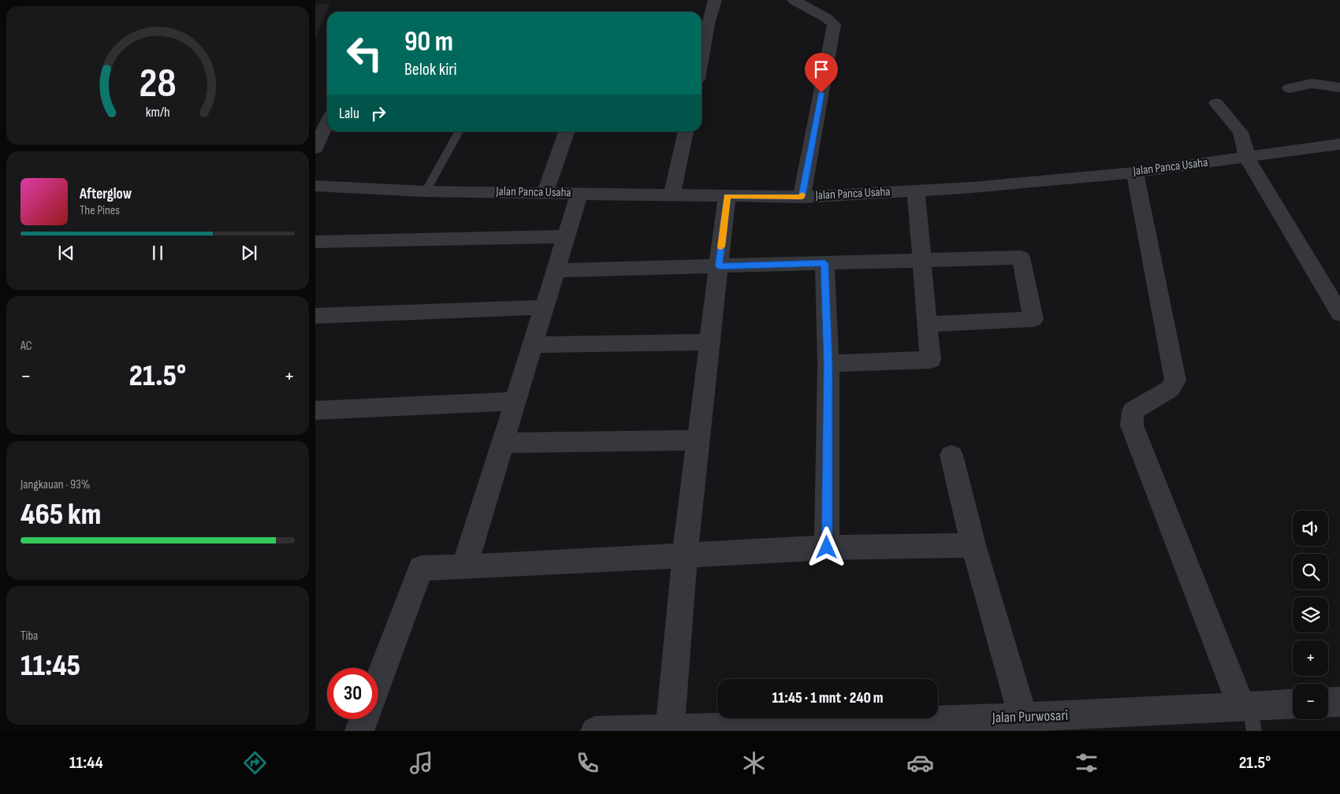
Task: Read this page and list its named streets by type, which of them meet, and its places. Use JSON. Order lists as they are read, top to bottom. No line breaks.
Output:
{"streets":{"street":["Jalan Panca Usaha","Jalan Purwosari"]},"page":{"turn":["90 m","Belok kiri"],"then":"Lalu","song":["Afterglow","The Pines"],"tile":["AC",["Jangkauan · 93%","465 km"],["Tiba","11:45"]],"heat":["−","21.5°","+"],"map_buttons":["+","−"],"limit":"30","trip":"11:45 · 1 mnt · 240 m","tabs":["11:44","21.5°"],"gauge":["28","km/h"]}}
